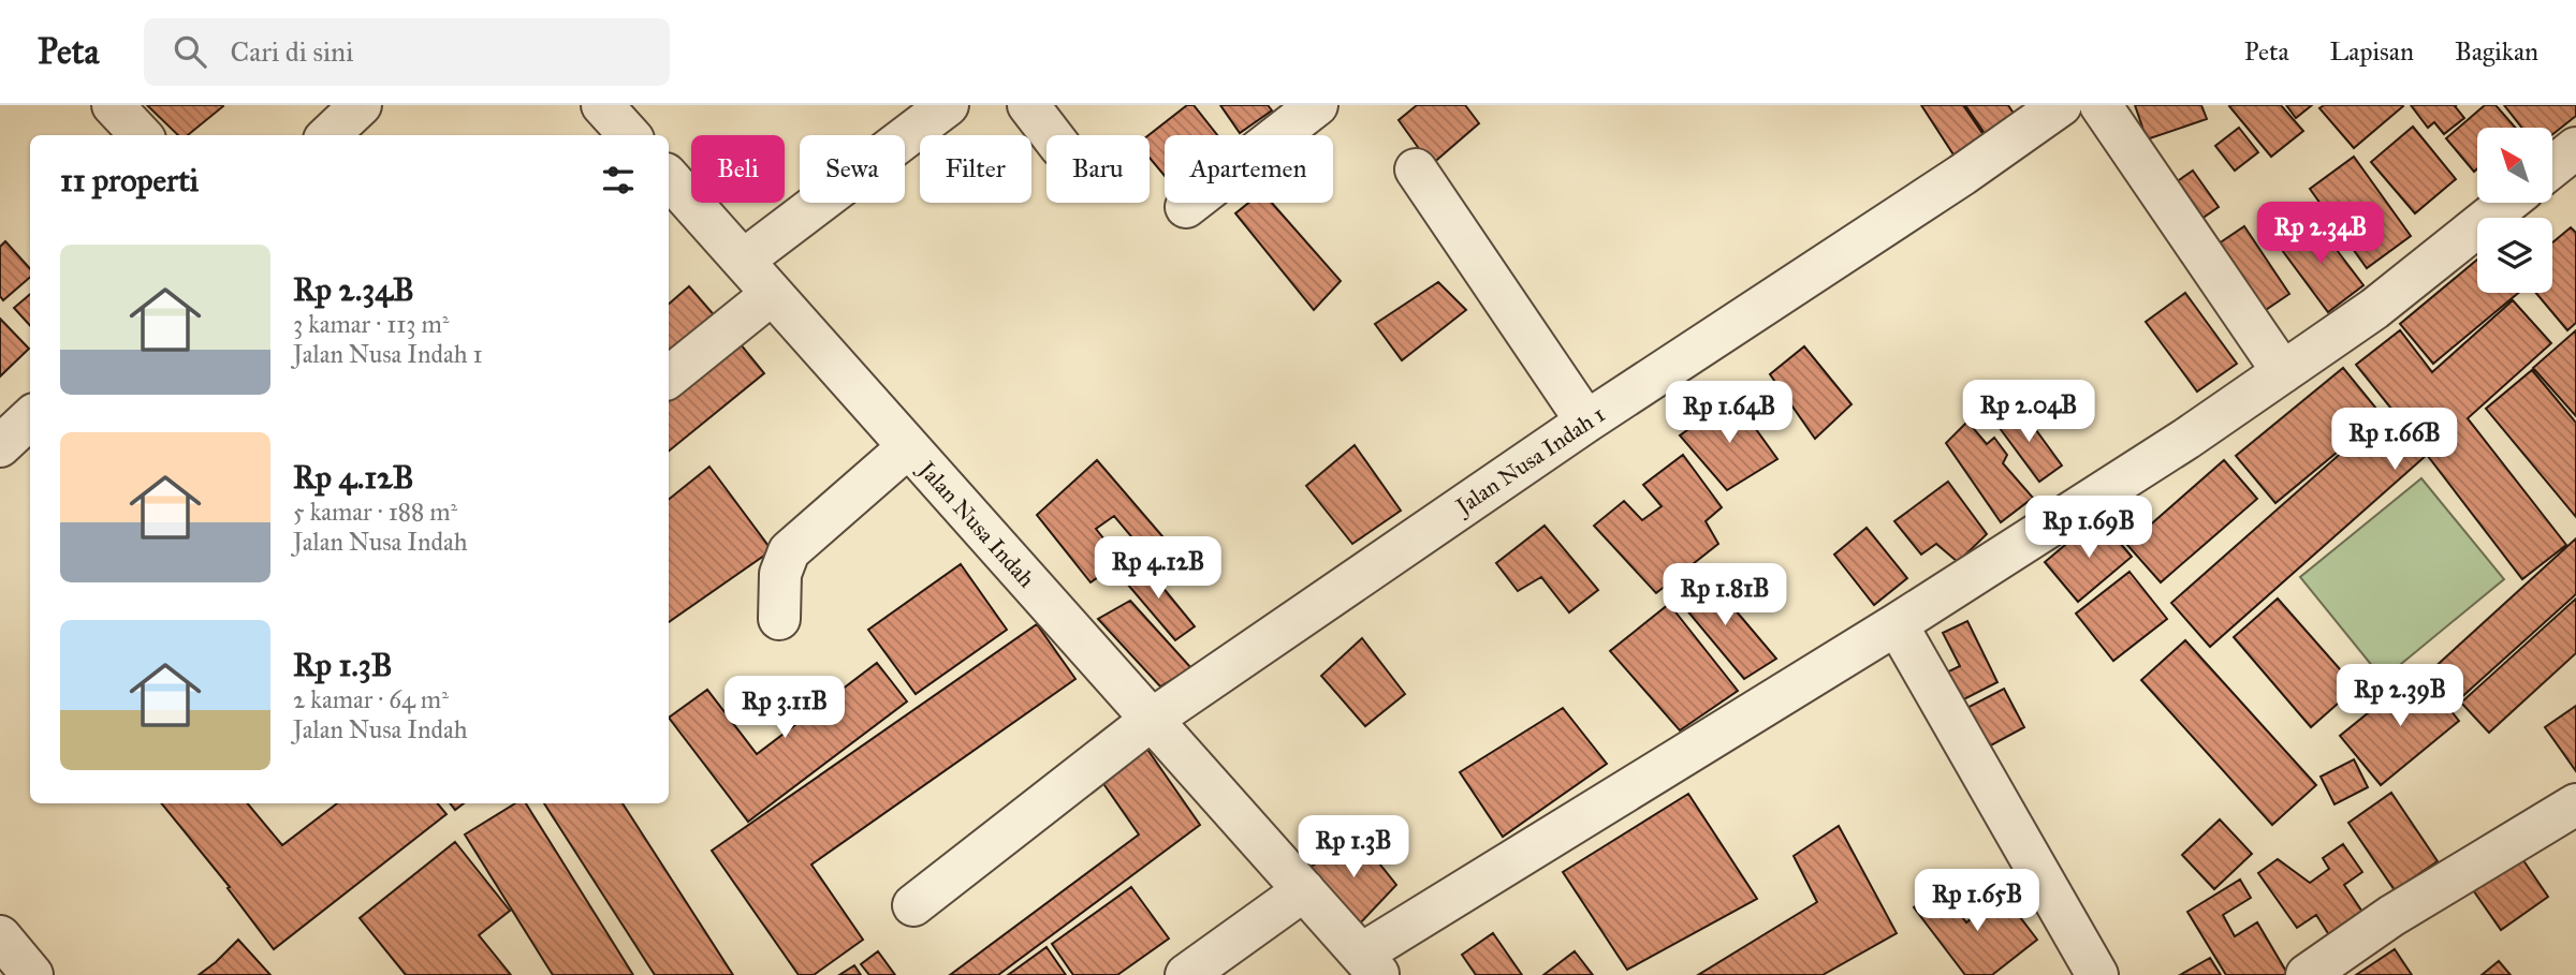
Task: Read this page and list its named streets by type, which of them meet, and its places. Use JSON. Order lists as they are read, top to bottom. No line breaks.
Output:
{"streets":{"street":["Jalan Nusa Indah 1","Jalan Nusa Indah"]},"crossings":[["Jalan Nusa Indah 1","Jalan Nusa Indah"]],"north":"top left","page":{"header":"Peta","search":"Cari di sini","nav":["Peta","Lapisan","Bagikan"],"chip":["Beli","Sewa","Filter","Baru","Apartemen"],"heading":"11 properti","price":["Rp 2.34B","Rp 2.04B","Rp 1.64B","Rp 1.66B","Rp 1.69B","Rp 4.12B","Rp 1.81B","Rp 2.39B","Rp 3.11B","Rp 1.3B","Rp 1.65B"],"list":[{"name":"Rp 2.34B","note":"3 kamar · 113 m² · Jalan Nusa Indah 1"},{"name":"Rp 4.12B","note":"5 kamar · 188 m² · Jalan Nusa Indah"},{"name":"Rp 1.3B","note":"2 kamar · 64 m² · Jalan Nusa Indah"}]}}
